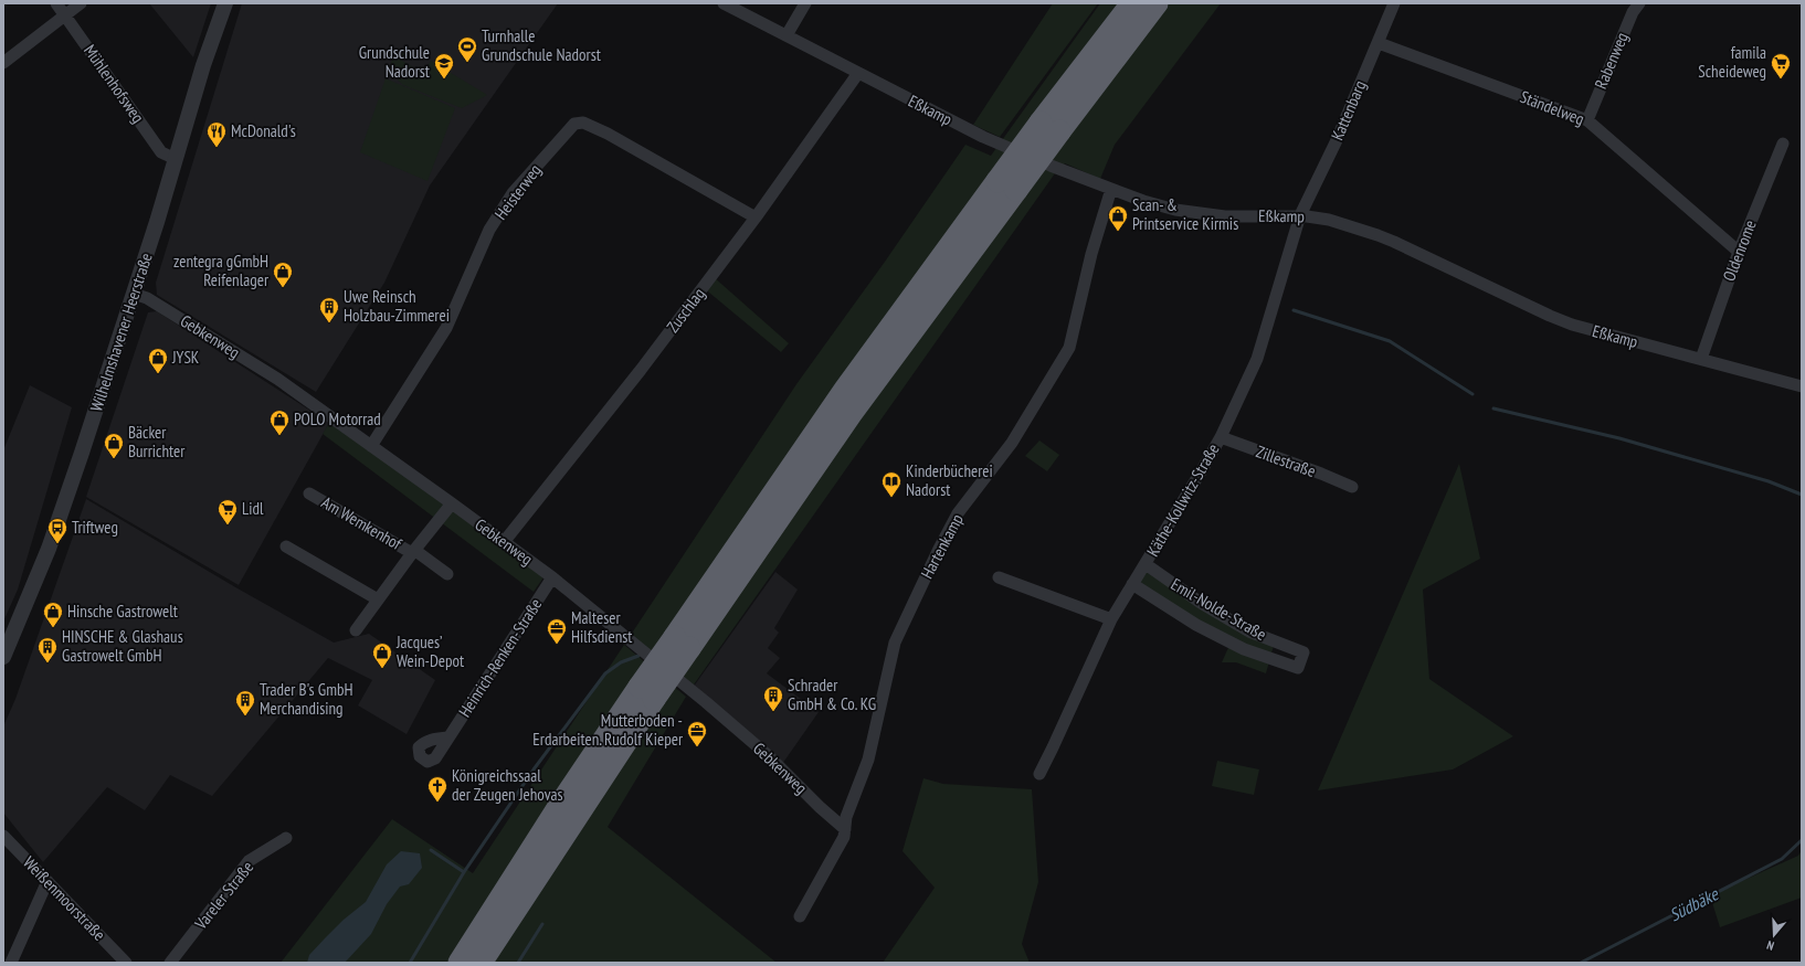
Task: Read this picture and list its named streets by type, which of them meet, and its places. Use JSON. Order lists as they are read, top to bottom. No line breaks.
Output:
{"streets":{"street":["Rabenweg","Mühlenhofsweg","Ständelweg","Eßkamp","Kattenbarg","Heisterweg","Oldenrome","Zuschlag","Wilhelmshavener Heerstraße","Gebkenweg","Zillestraße","Käthe-Kollwitz-Straße","Am Wemkenhof","Hartenkamp","Emil-Nolde-Straße","Heinrich-Renken-Straße","Vareler Straße","Weißenmoorstraße"]},"crossings":[["Rabenweg","Ständelweg"],["Mühlenhofsweg","Wilhelmshavener Heerstraße"],["Ständelweg","Kattenbarg"],["Ständelweg","Oldenrome"],["Eßkamp","Kattenbarg"],["Eßkamp","Oldenrome"],["Eßkamp","Zuschlag"],["Eßkamp","Käthe-Kollwitz-Straße"],["Eßkamp","Hartenkamp"],["Kattenbarg","Käthe-Kollwitz-Straße"],["Heisterweg","Zuschlag"],["Heisterweg","Gebkenweg"],["Zuschlag","Gebkenweg"],["Wilhelmshavener Heerstraße","Gebkenweg"],["Gebkenweg","Am Wemkenhof"],["Gebkenweg","Hartenkamp"],["Gebkenweg","Heinrich-Renken-Straße"],["Zillestraße","Käthe-Kollwitz-Straße"],["Käthe-Kollwitz-Straße","Emil-Nolde-Straße"]],"water":["Südbäke"],"places":{"sports":["Turnhalle Grundschule Nadorst"],"school or university":["Grundschule Nadorst"],"supermarket":["famila Scheideweg","Lidl"],"restaurant":["McDonald's"],"shop":["Scan- & Printservice Kirmis","zentegra gGmbH Reifenlager","JYSK","POLO Motorrad","Bäcker Burrichter","Hinsche Gastrowelt","Jacques’ Wein-Depot"],"building":["Uwe Reinsch Holzbau-Zimmerei","HINSCHE & Glashaus Gastrowelt GmbH","Schrader GmbH & Co. KG","Trader B's GmbH Merchandising"],"library":["Kinderbücherei Nadorst"],"bus stop":["Triftweg"],"office":["Malteser Hilfsdienst","Mutterboden - Erdarbeiten. Rudolf Kieper"],"church":["Königreichssaal der Zeugen Jehovas"]},"north":"bottom"}
